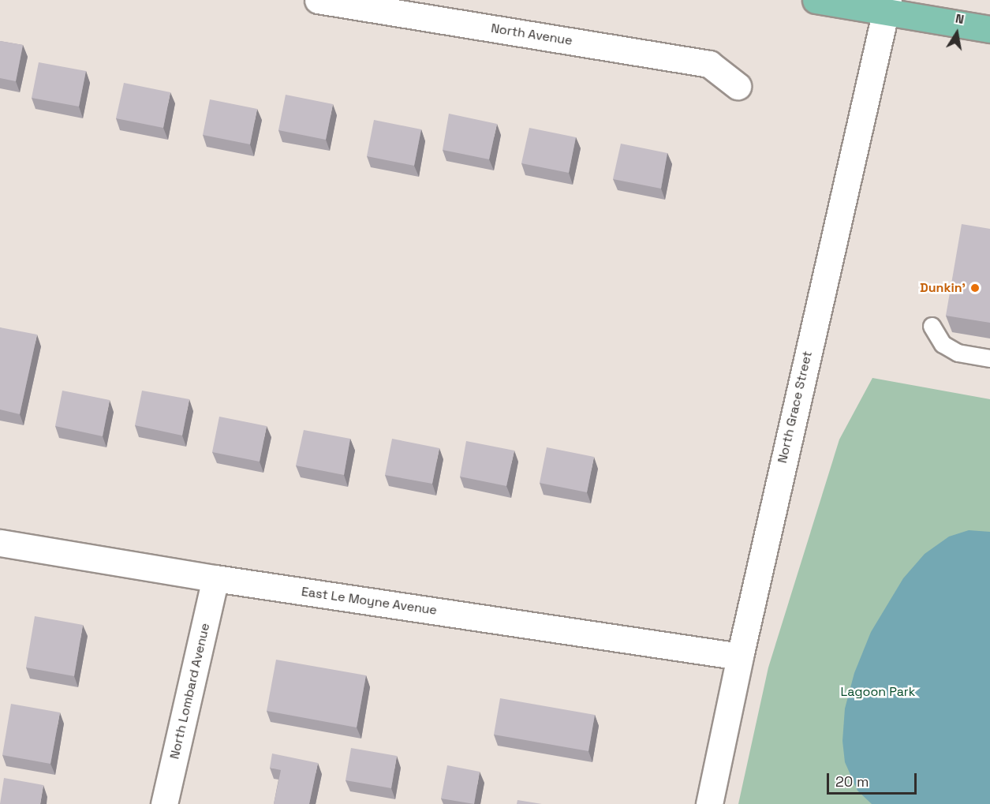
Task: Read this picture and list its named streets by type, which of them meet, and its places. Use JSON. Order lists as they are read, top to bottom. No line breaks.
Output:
{"streets":{"street":["North Avenue","North Grace Street","East Le Moyne Avenue","North Lombard Avenue"]},"crossings":[["North Grace Street","East Le Moyne Avenue"],["East Le Moyne Avenue","North Lombard Avenue"]],"parks":["Lagoon Park"],"places":["Dunkin'"],"scale_bar":"20 m","north":"top"}
